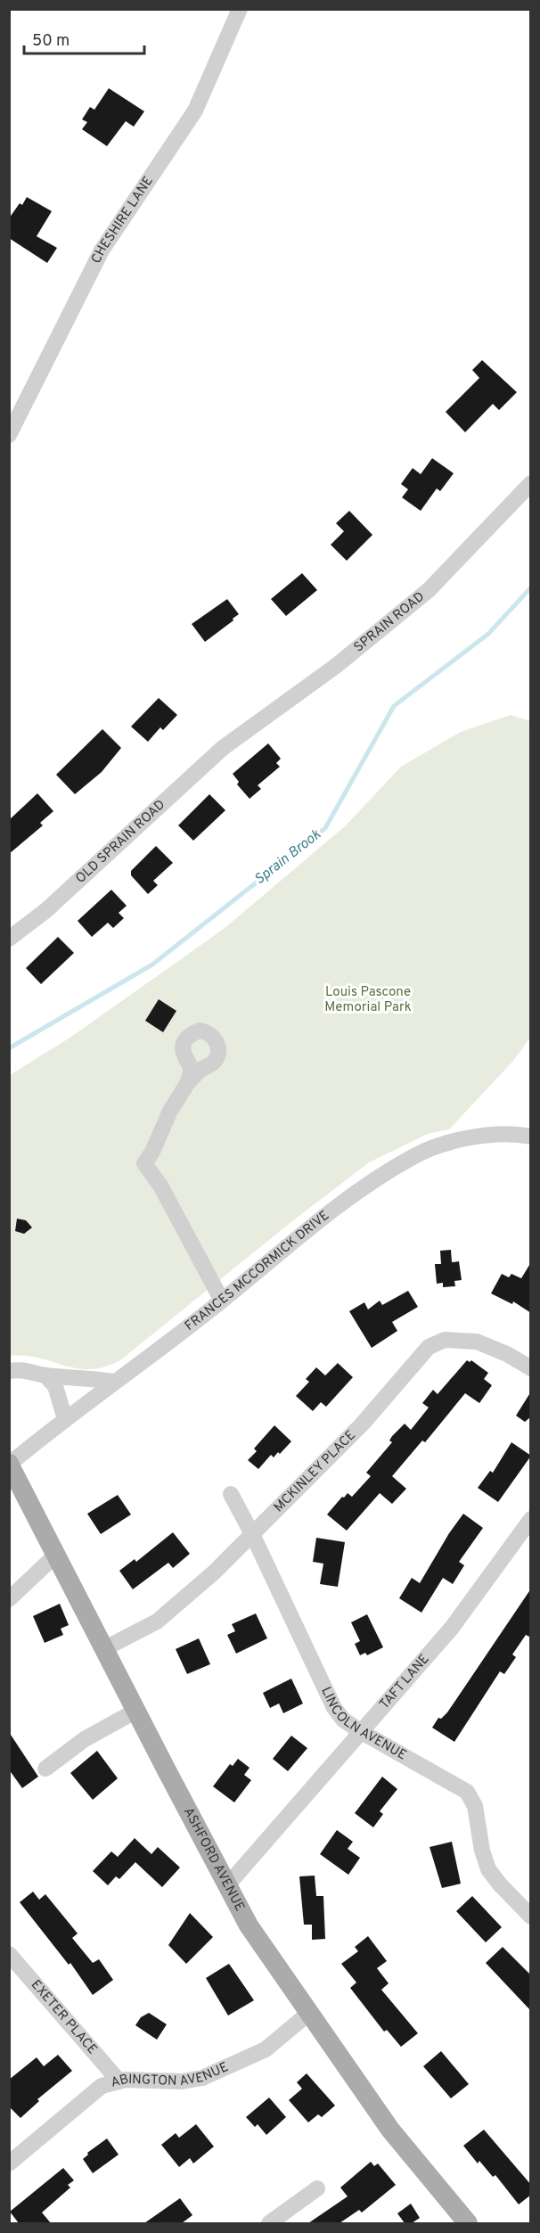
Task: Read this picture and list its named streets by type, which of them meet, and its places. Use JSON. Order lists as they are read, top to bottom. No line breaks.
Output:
{"streets":{"main road":["ASHFORD AVENUE"],"street":["CHESHIRE LANE","SPRAIN ROAD","OLD SPRAIN ROAD","FRANCES MCCORMICK DRIVE","MCKINLEY PLACE","TAFT LANE","LINCOLN AVENUE","EXETER PLACE","ABINGTON AVENUE"]},"crossings":[["SPRAIN ROAD","OLD SPRAIN ROAD"],["FRANCES MCCORMICK DRIVE","ASHFORD AVENUE"],["MCKINLEY PLACE","LINCOLN AVENUE"],["MCKINLEY PLACE","ASHFORD AVENUE"],["TAFT LANE","LINCOLN AVENUE"],["TAFT LANE","ASHFORD AVENUE"],["ASHFORD AVENUE","ABINGTON AVENUE"],["EXETER PLACE","ABINGTON AVENUE"]],"water":["Sprain Brook"],"parks":["Louis Pascone Memorial Park"],"scale_bar":"50 m"}
